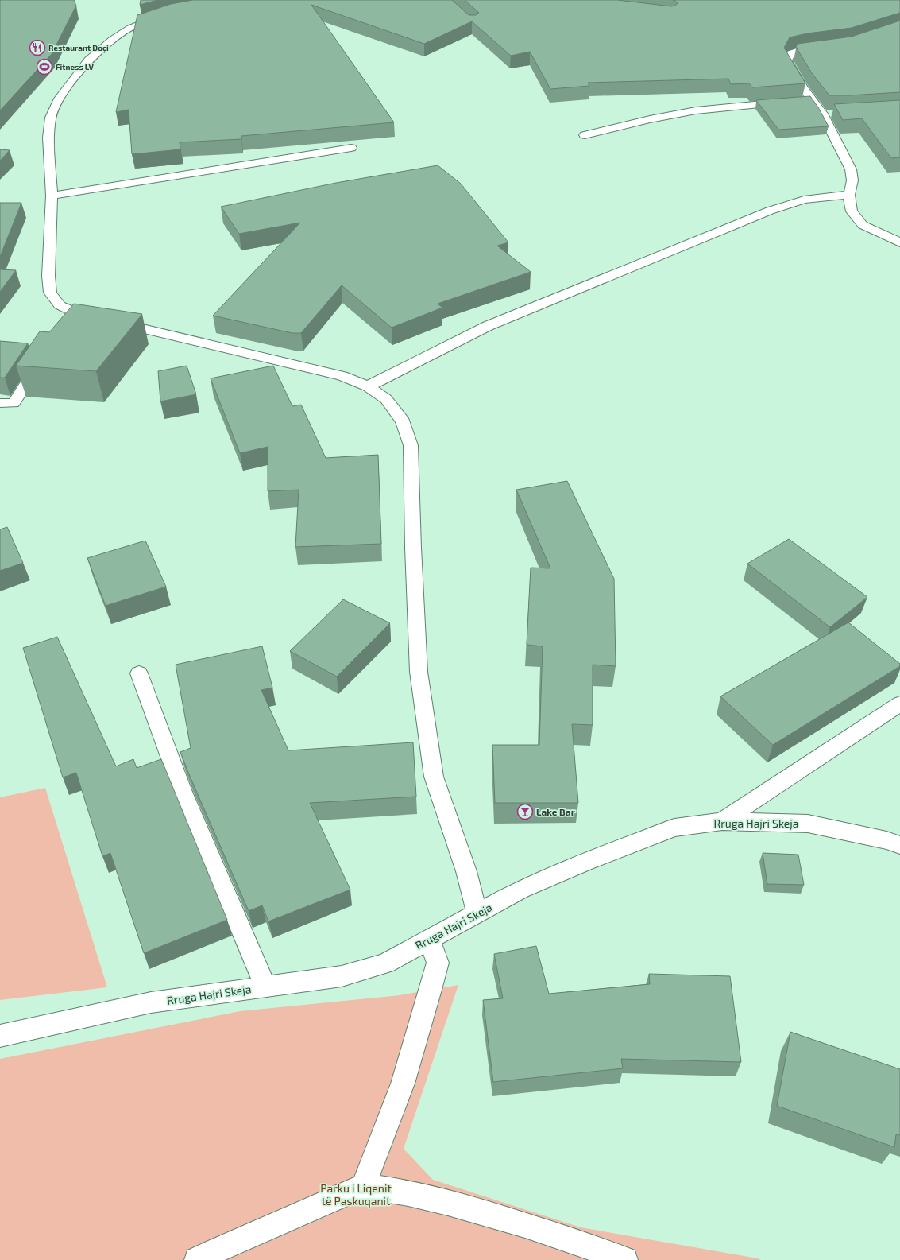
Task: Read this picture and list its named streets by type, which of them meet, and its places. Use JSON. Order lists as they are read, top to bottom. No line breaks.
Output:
{"streets":{"street":["Rruga Hajri Skeja"]},"parks":["Parku i Liqenit të Paskuqanit"],"places":{"restaurant":["Restaurant Doçi"],"sports":["Fitness LV"],"bar":["Lake Bar"]}}
